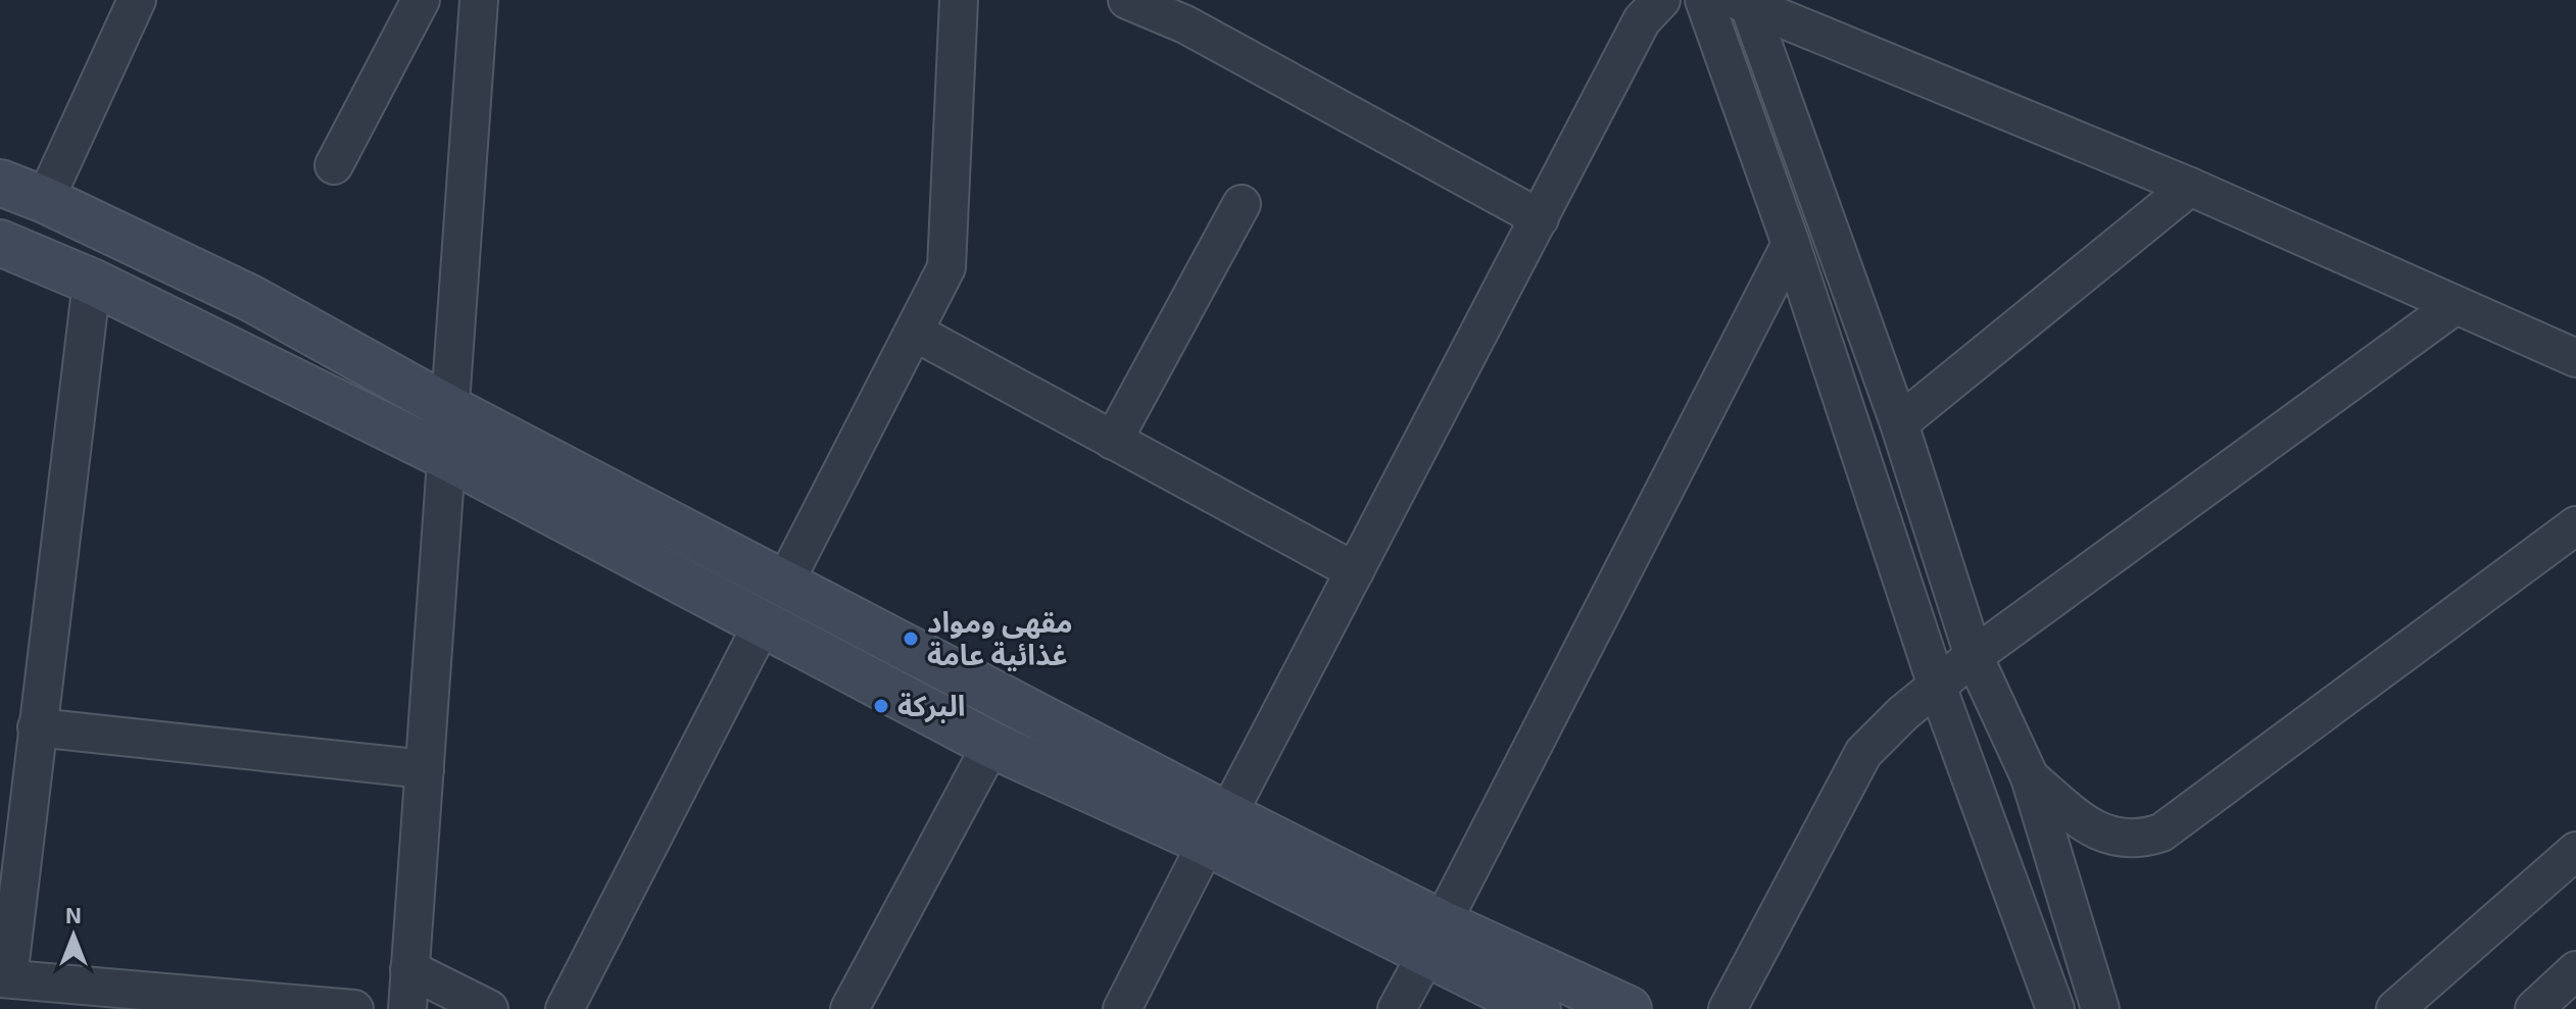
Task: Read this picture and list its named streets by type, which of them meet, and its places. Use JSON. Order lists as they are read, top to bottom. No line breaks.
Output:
{"places":["مقهى ومواد غذائية عامة","البركة"],"north":"top"}
